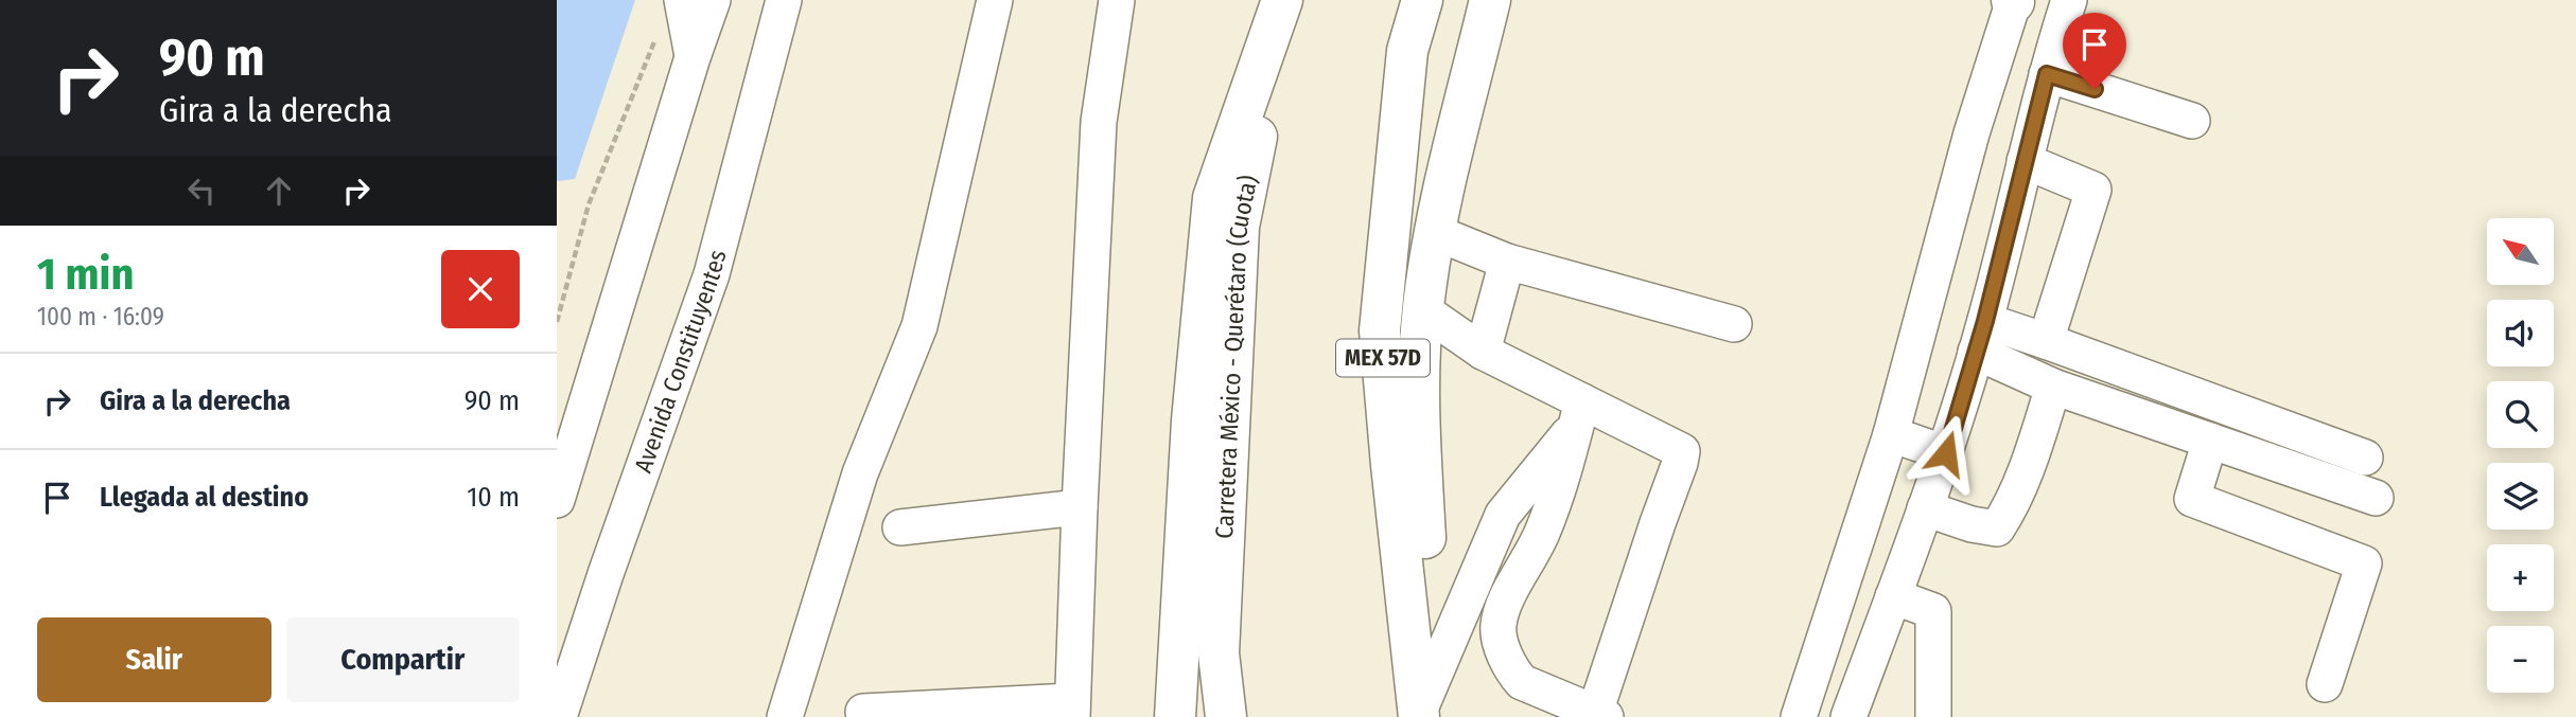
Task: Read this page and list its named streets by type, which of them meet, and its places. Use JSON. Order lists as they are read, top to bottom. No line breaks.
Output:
{"streets":{"highway":["Carretera México - Querétaro (Cuota)","MEX 57D"],"street":["Avenida Constituyentes"]},"north":"top left","page":{"turn":["90 m","Gira a la derecha"],"map_buttons":["+","−"],"heading":["1 min","100 m · 16:09"],"list":[{"name":"Gira a la derecha","value":"90 m"},{"name":"Llegada al destino","value":"10 m"}],"buttons":["Salir","Compartir"]}}
